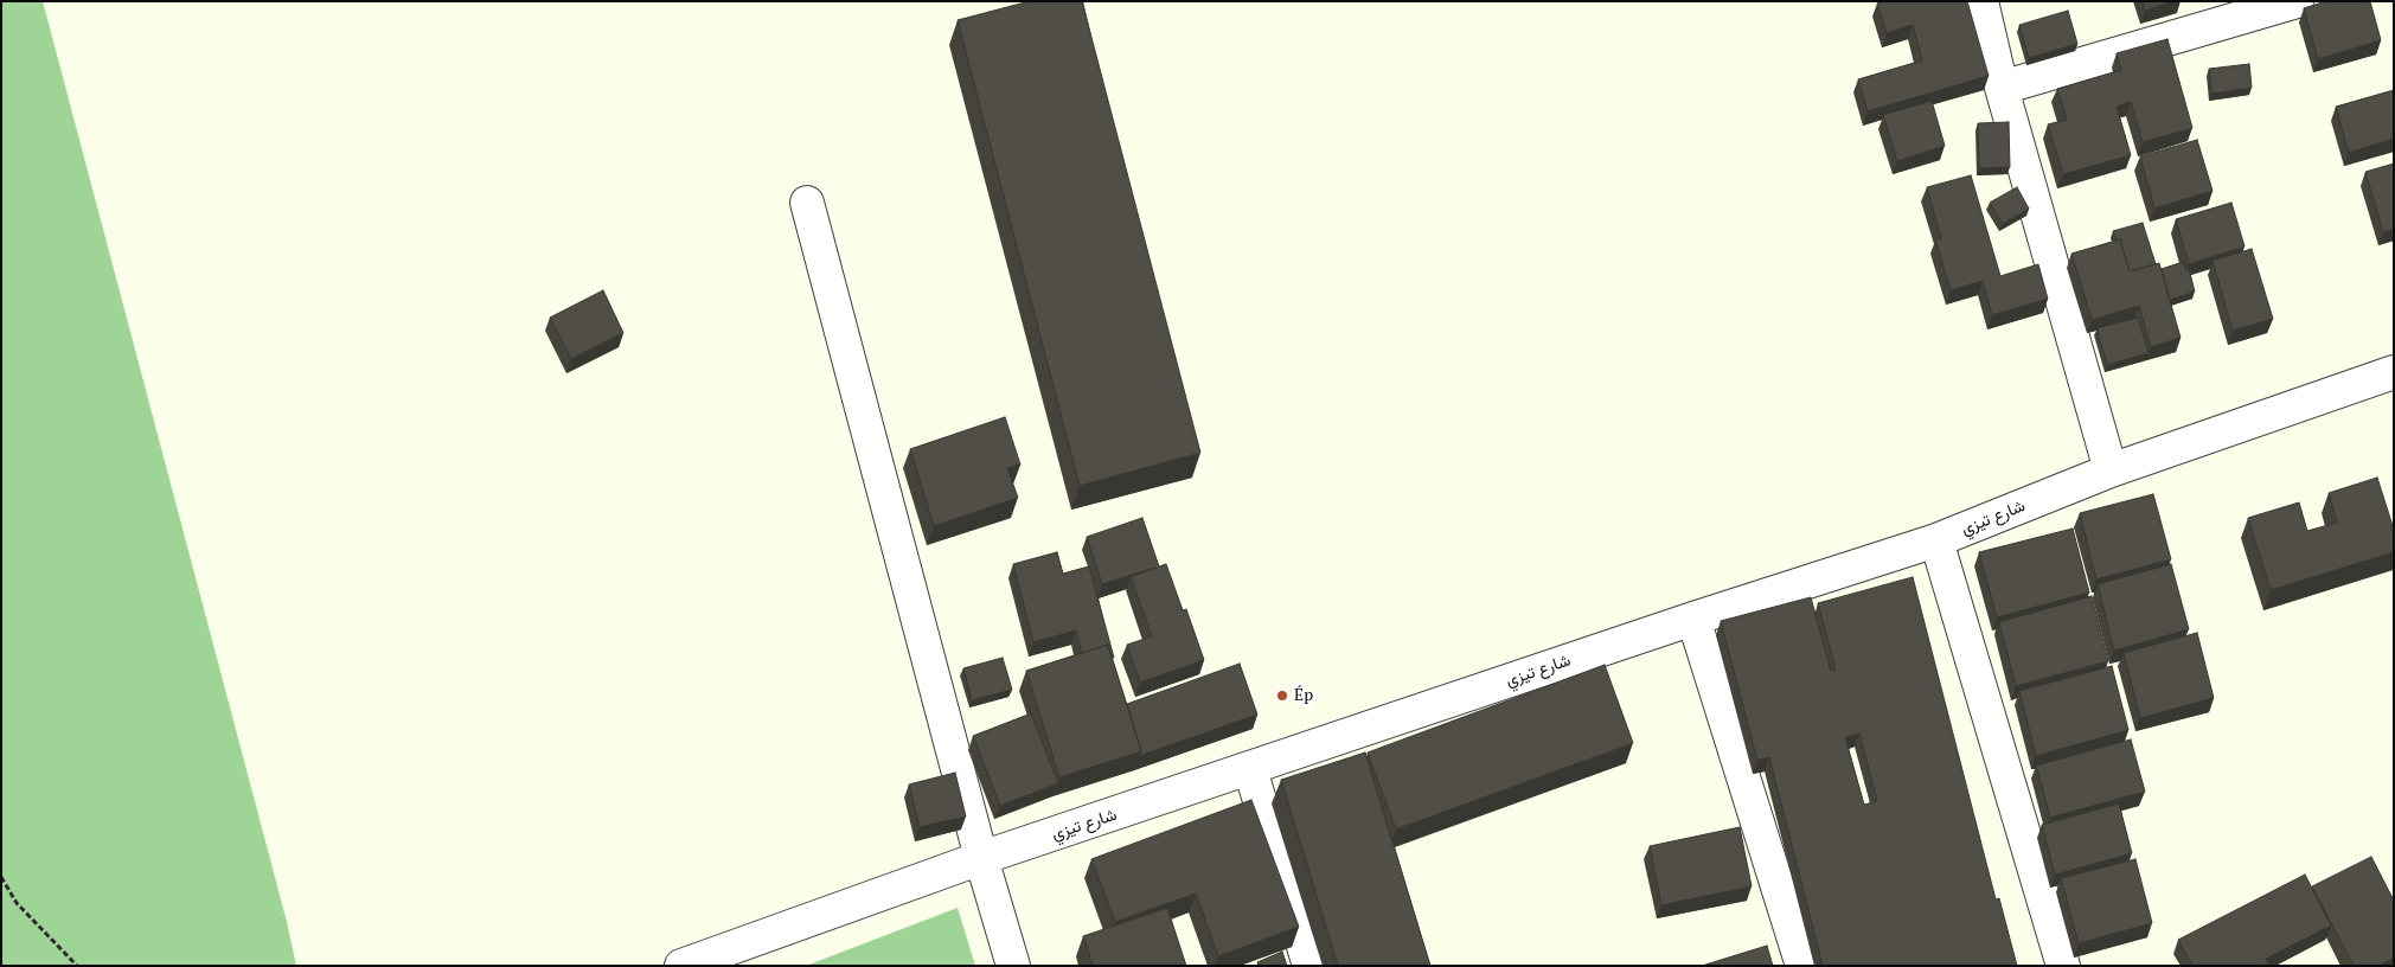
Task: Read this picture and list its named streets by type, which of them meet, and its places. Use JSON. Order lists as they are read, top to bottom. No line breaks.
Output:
{"streets":{"street":["شارع تيزي"]},"places":["Ép"]}
